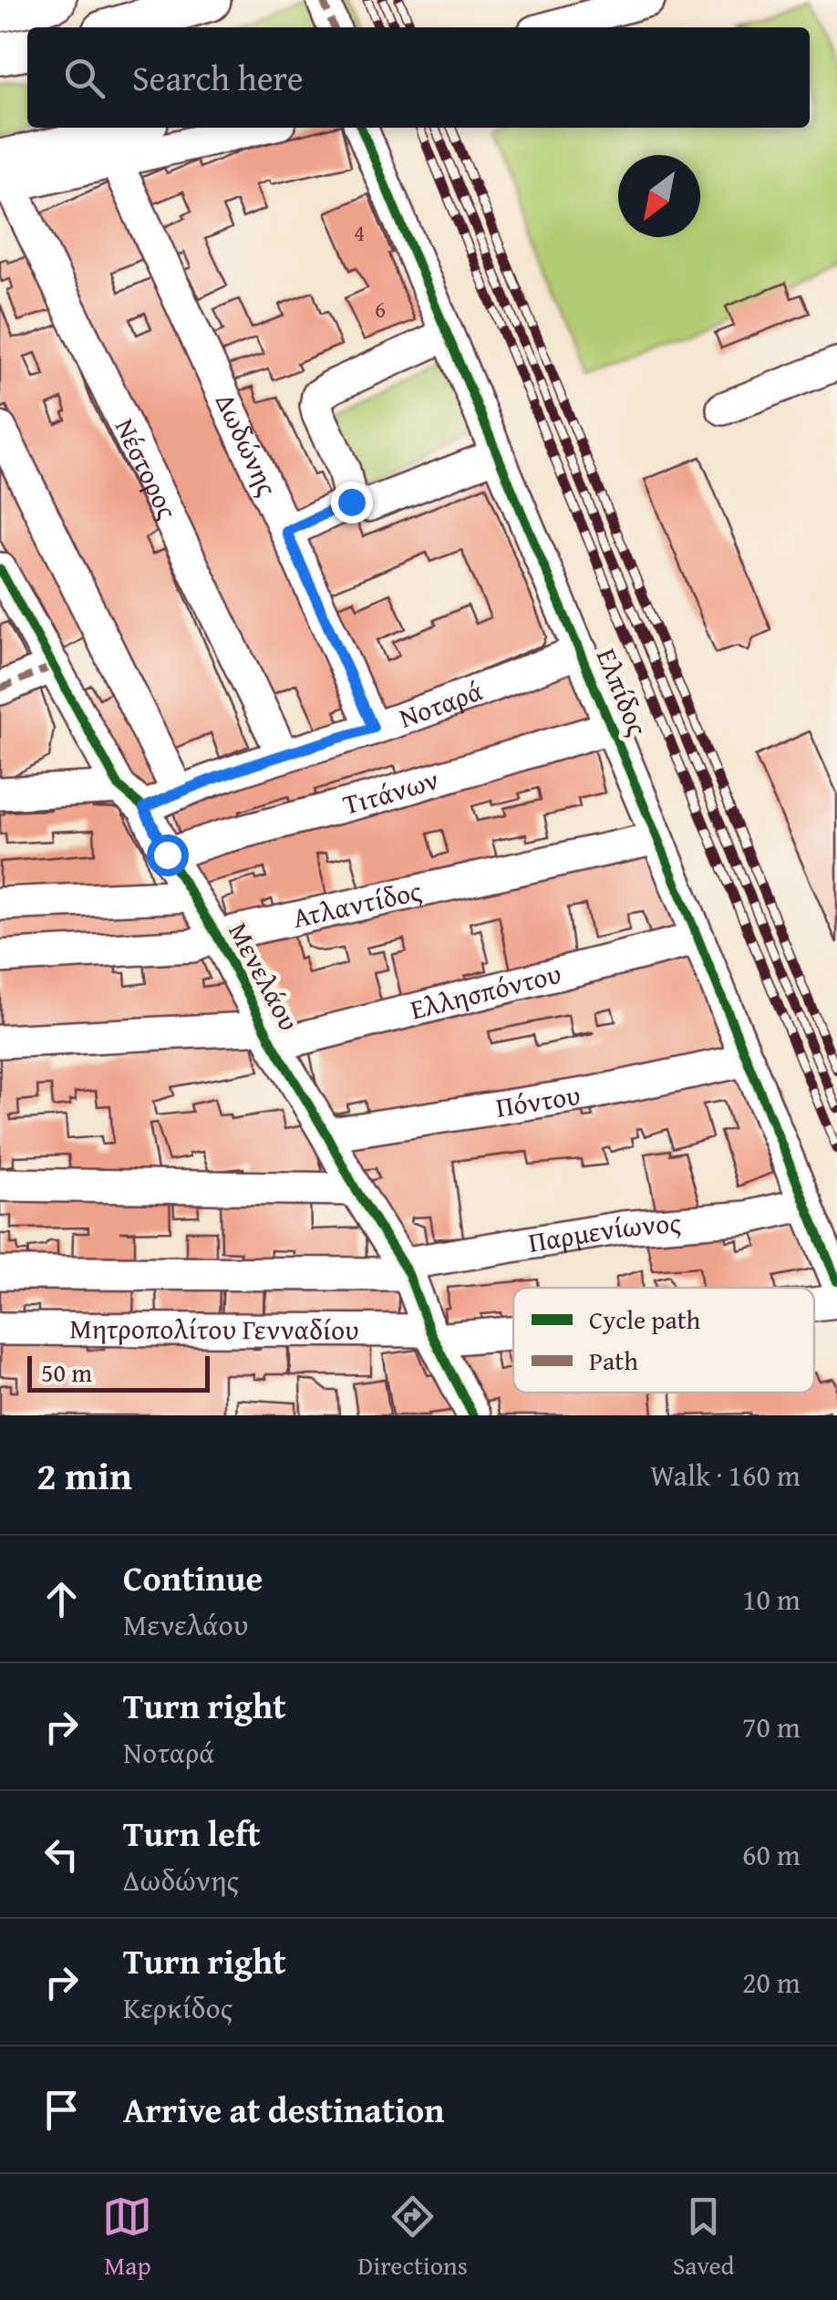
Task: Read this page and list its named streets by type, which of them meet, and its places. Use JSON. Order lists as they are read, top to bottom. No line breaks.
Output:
{"streets":{"street":["Δωδώνης","Νέστορος","Ελπίδος","Νοταρά","Τιτάνων","Ατλαντίδος","Μενελάου","Ελλησπόντου","Πόντου","Παρμενίωνος","Μητροπολίτου Γενναδίου"]},"crossings":[["Δωδώνης","Νοταρά"],["Νέστορος","Νοταρά"],["Ελπίδος","Νοταρά"],["Ελπίδος","Τιτάνων"],["Ελπίδος","Ατλαντίδος"],["Ελπίδος","Ελλησπόντου"],["Ελπίδος","Πόντου"],["Ελπίδος","Παρμενίωνος"],["Νοταρά","Μενελάου"],["Τιτάνων","Μενελάου"],["Ατλαντίδος","Μενελάου"],["Μενελάου","Ελλησπόντου"],["Μενελάου","Πόντου"],["Μενελάου","Παρμενίωνος"],["Μενελάου","Μητροπολίτου Γενναδίου"]],"house_numbers":["4","6"],"legend":["Cycle path","Path"],"scale_bar":"50 m","north":"bottom left","page":{"search":"Search here","scale":"50 m","heading":["2 min","Walk · 160 m"],"list":[["Continue","Μενελάου","10 m"],["Turn right","Νοταρά","70 m"],["Turn left","Δωδώνης","60 m"],["Turn right","Κερκίδος","20 m"],"Arrive at destination"],"nav":["Map","Directions","Saved"]}}
